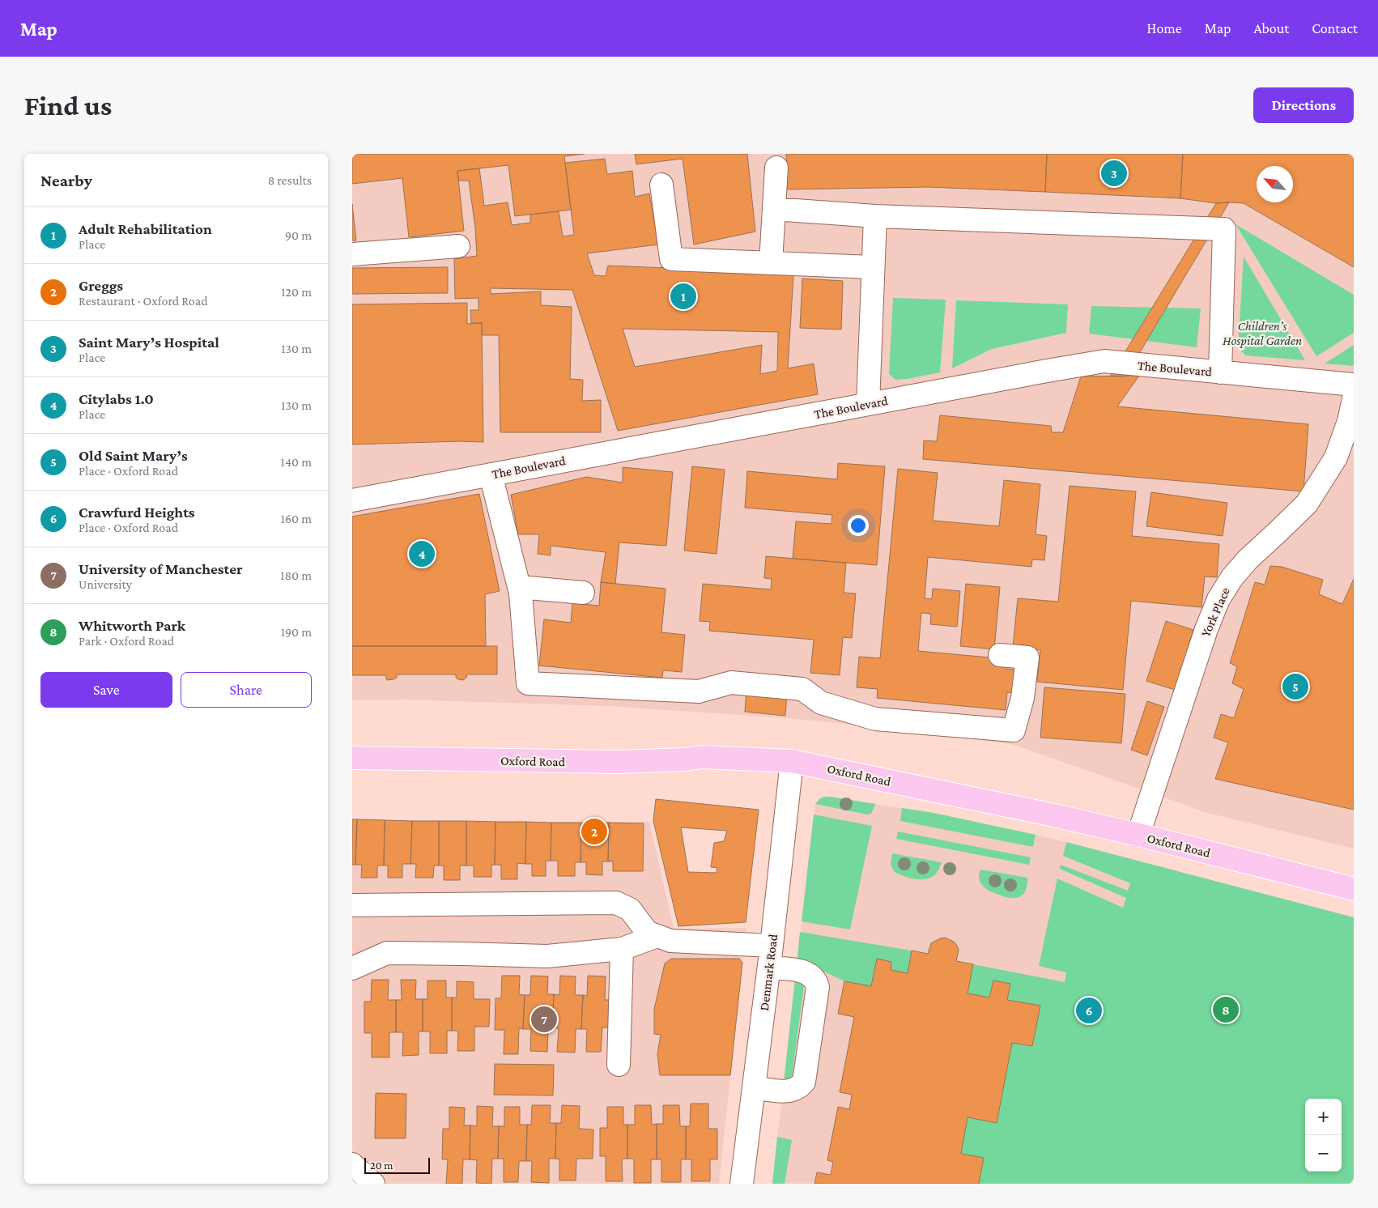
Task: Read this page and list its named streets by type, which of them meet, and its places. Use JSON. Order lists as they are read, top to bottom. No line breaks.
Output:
{"streets":{"main road":["Oxford Road"],"street":["The Boulevard","York Place","Denmark Road"]},"crossings":[["York Place","Oxford Road"],["Oxford Road","Denmark Road"]],"parks":["Children's Hospital Garden"],"scale_bar":"20 m","north":"top left","page":{"header":"Map","nav":["Home","Map","About","Contact"],"buttons":["Directions",["Save","Share"]],"title":"Find us","heading":["Nearby","8 results"],"pins":["3","1","4","5","2","8","6","7"],"list":[{"mark":"1","name":"Adult Rehabilitation","note":"Place","value":"90 m"},{"mark":"2","name":"Greggs","note":"Restaurant · Oxford Road","value":"120 m"},{"mark":"3","name":"Saint Mary’s Hospital","note":"Place","value":"130 m"},{"mark":"4","name":"Citylabs 1.0","note":"Place","value":"130 m"},{"mark":"5","name":"Old Saint Mary’s","note":"Place · Oxford Road","value":"140 m"},{"mark":"6","name":"Crawfurd Heights","note":"Place · Oxford Road","value":"160 m"},{"mark":"7","name":"University of Manchester","note":"University","value":"180 m"},{"mark":"8","name":"Whitworth Park","note":"Park · Oxford Road","value":"190 m"}],"map_buttons":["+","−"],"scale":"20 m"}}
